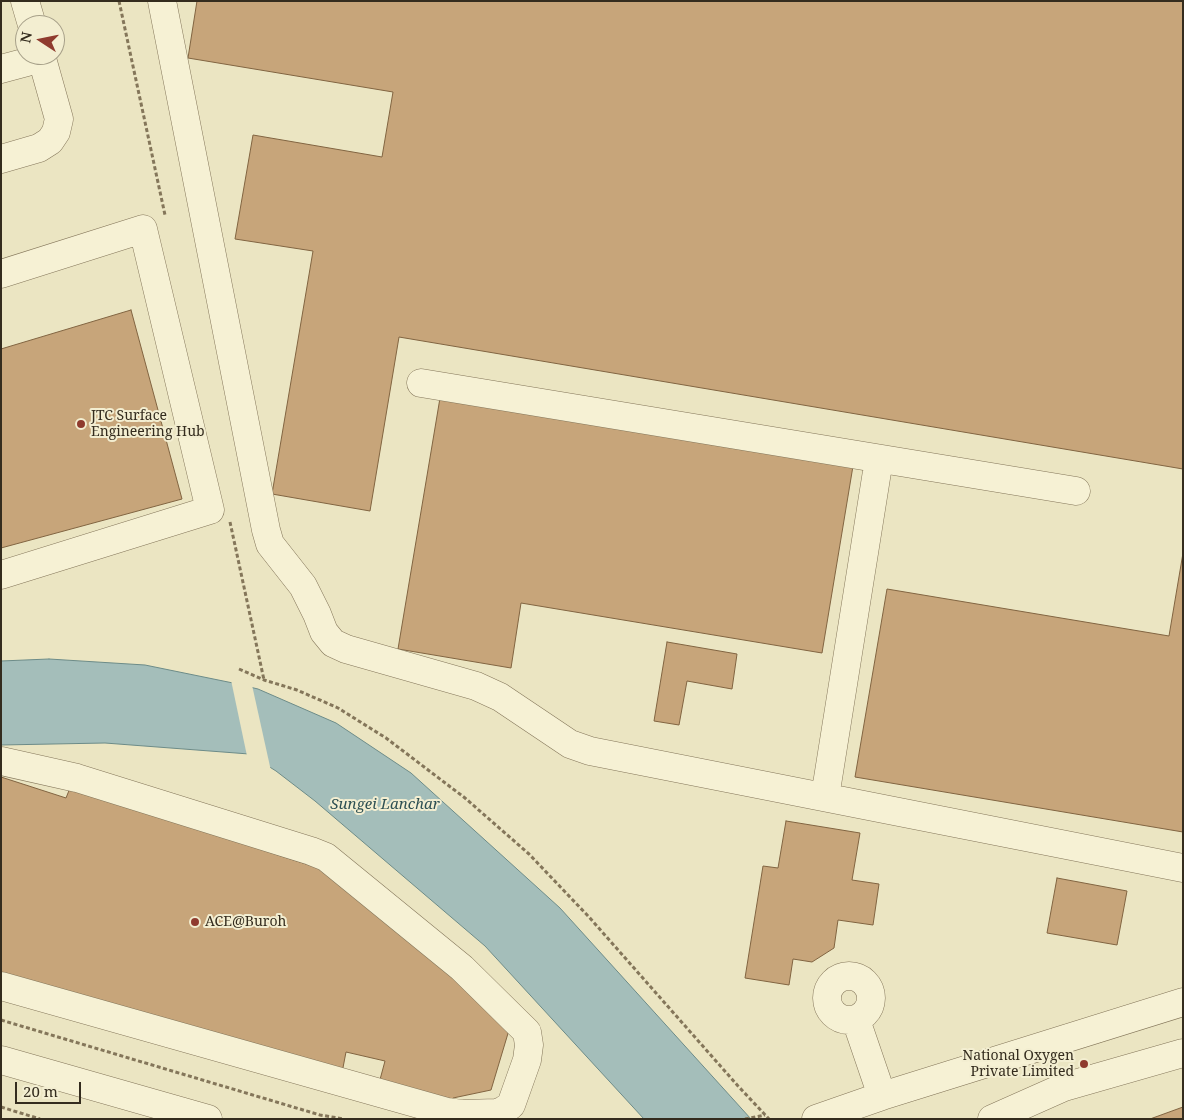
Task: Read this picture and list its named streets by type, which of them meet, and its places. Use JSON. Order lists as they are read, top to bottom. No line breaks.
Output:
{"water":["Sungei Lanchar"],"places":["JTC Surface Engineering Hub","ACE@Buroh","National Oxygen Private Limited"],"scale_bar":"20 m","north":"left"}
